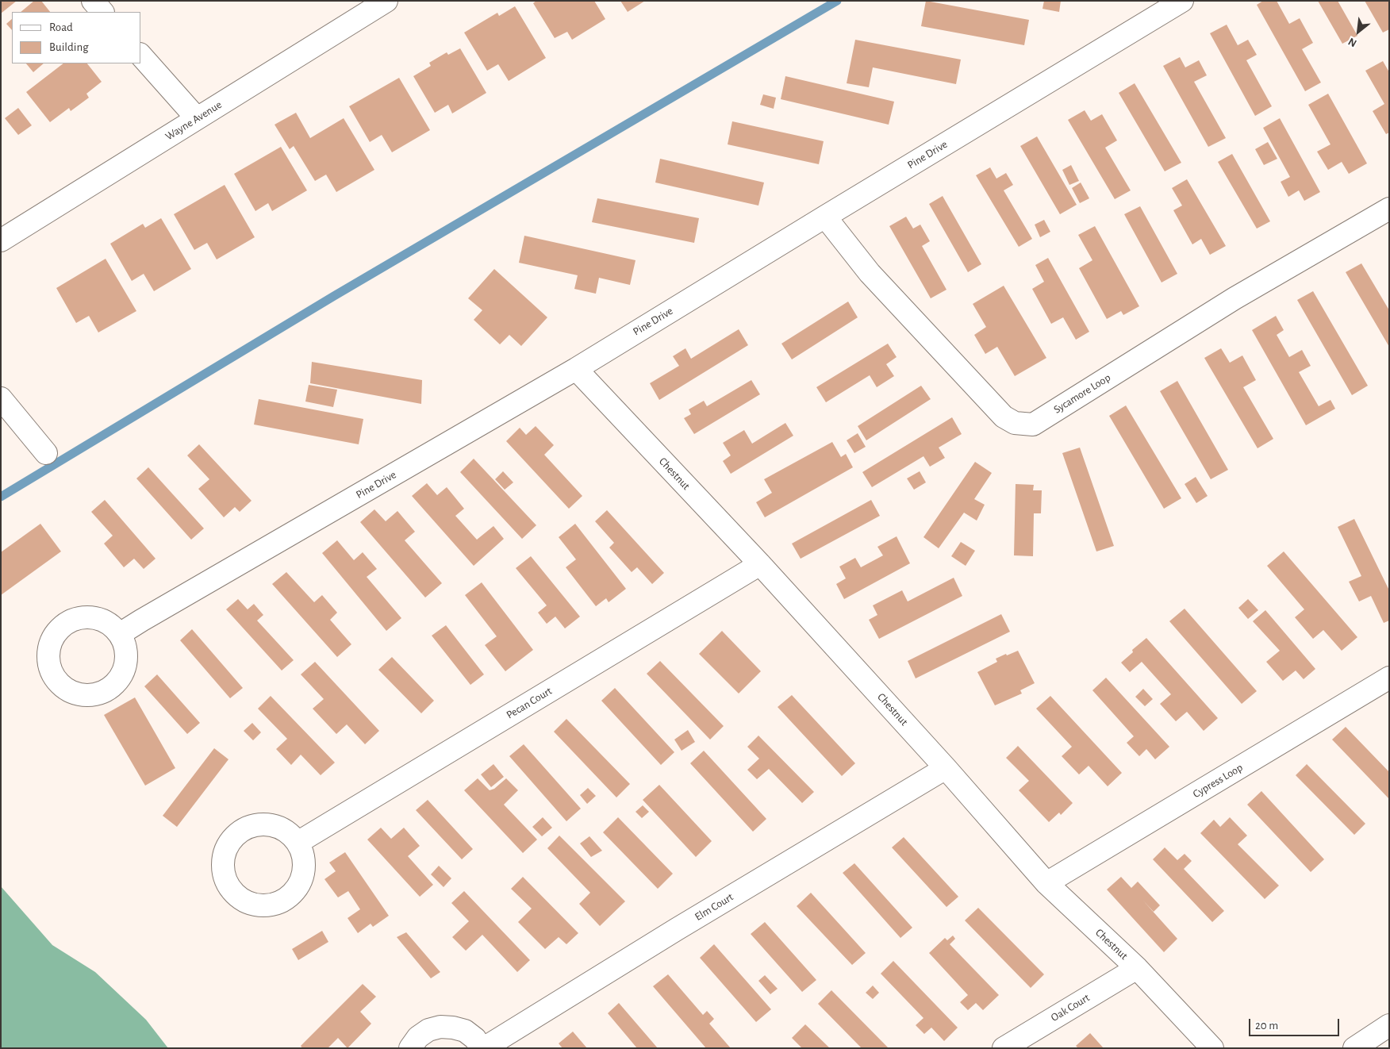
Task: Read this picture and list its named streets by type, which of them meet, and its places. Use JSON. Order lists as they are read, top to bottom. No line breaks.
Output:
{"streets":{"street":["Wayne Avenue","Pine Drive","Sycamore Loop","Chestnut","Pecan Court","Cypress Loop","Elm Court","Oak Court"]},"crossings":[["Pine Drive","Sycamore Loop"],["Pine Drive","Chestnut"],["Chestnut","Pecan Court"],["Chestnut","Cypress Loop"],["Chestnut","Elm Court"],["Chestnut","Oak Court"]],"legend":["Road","Building"],"scale_bar":"20 m","north":"bottom left"}
